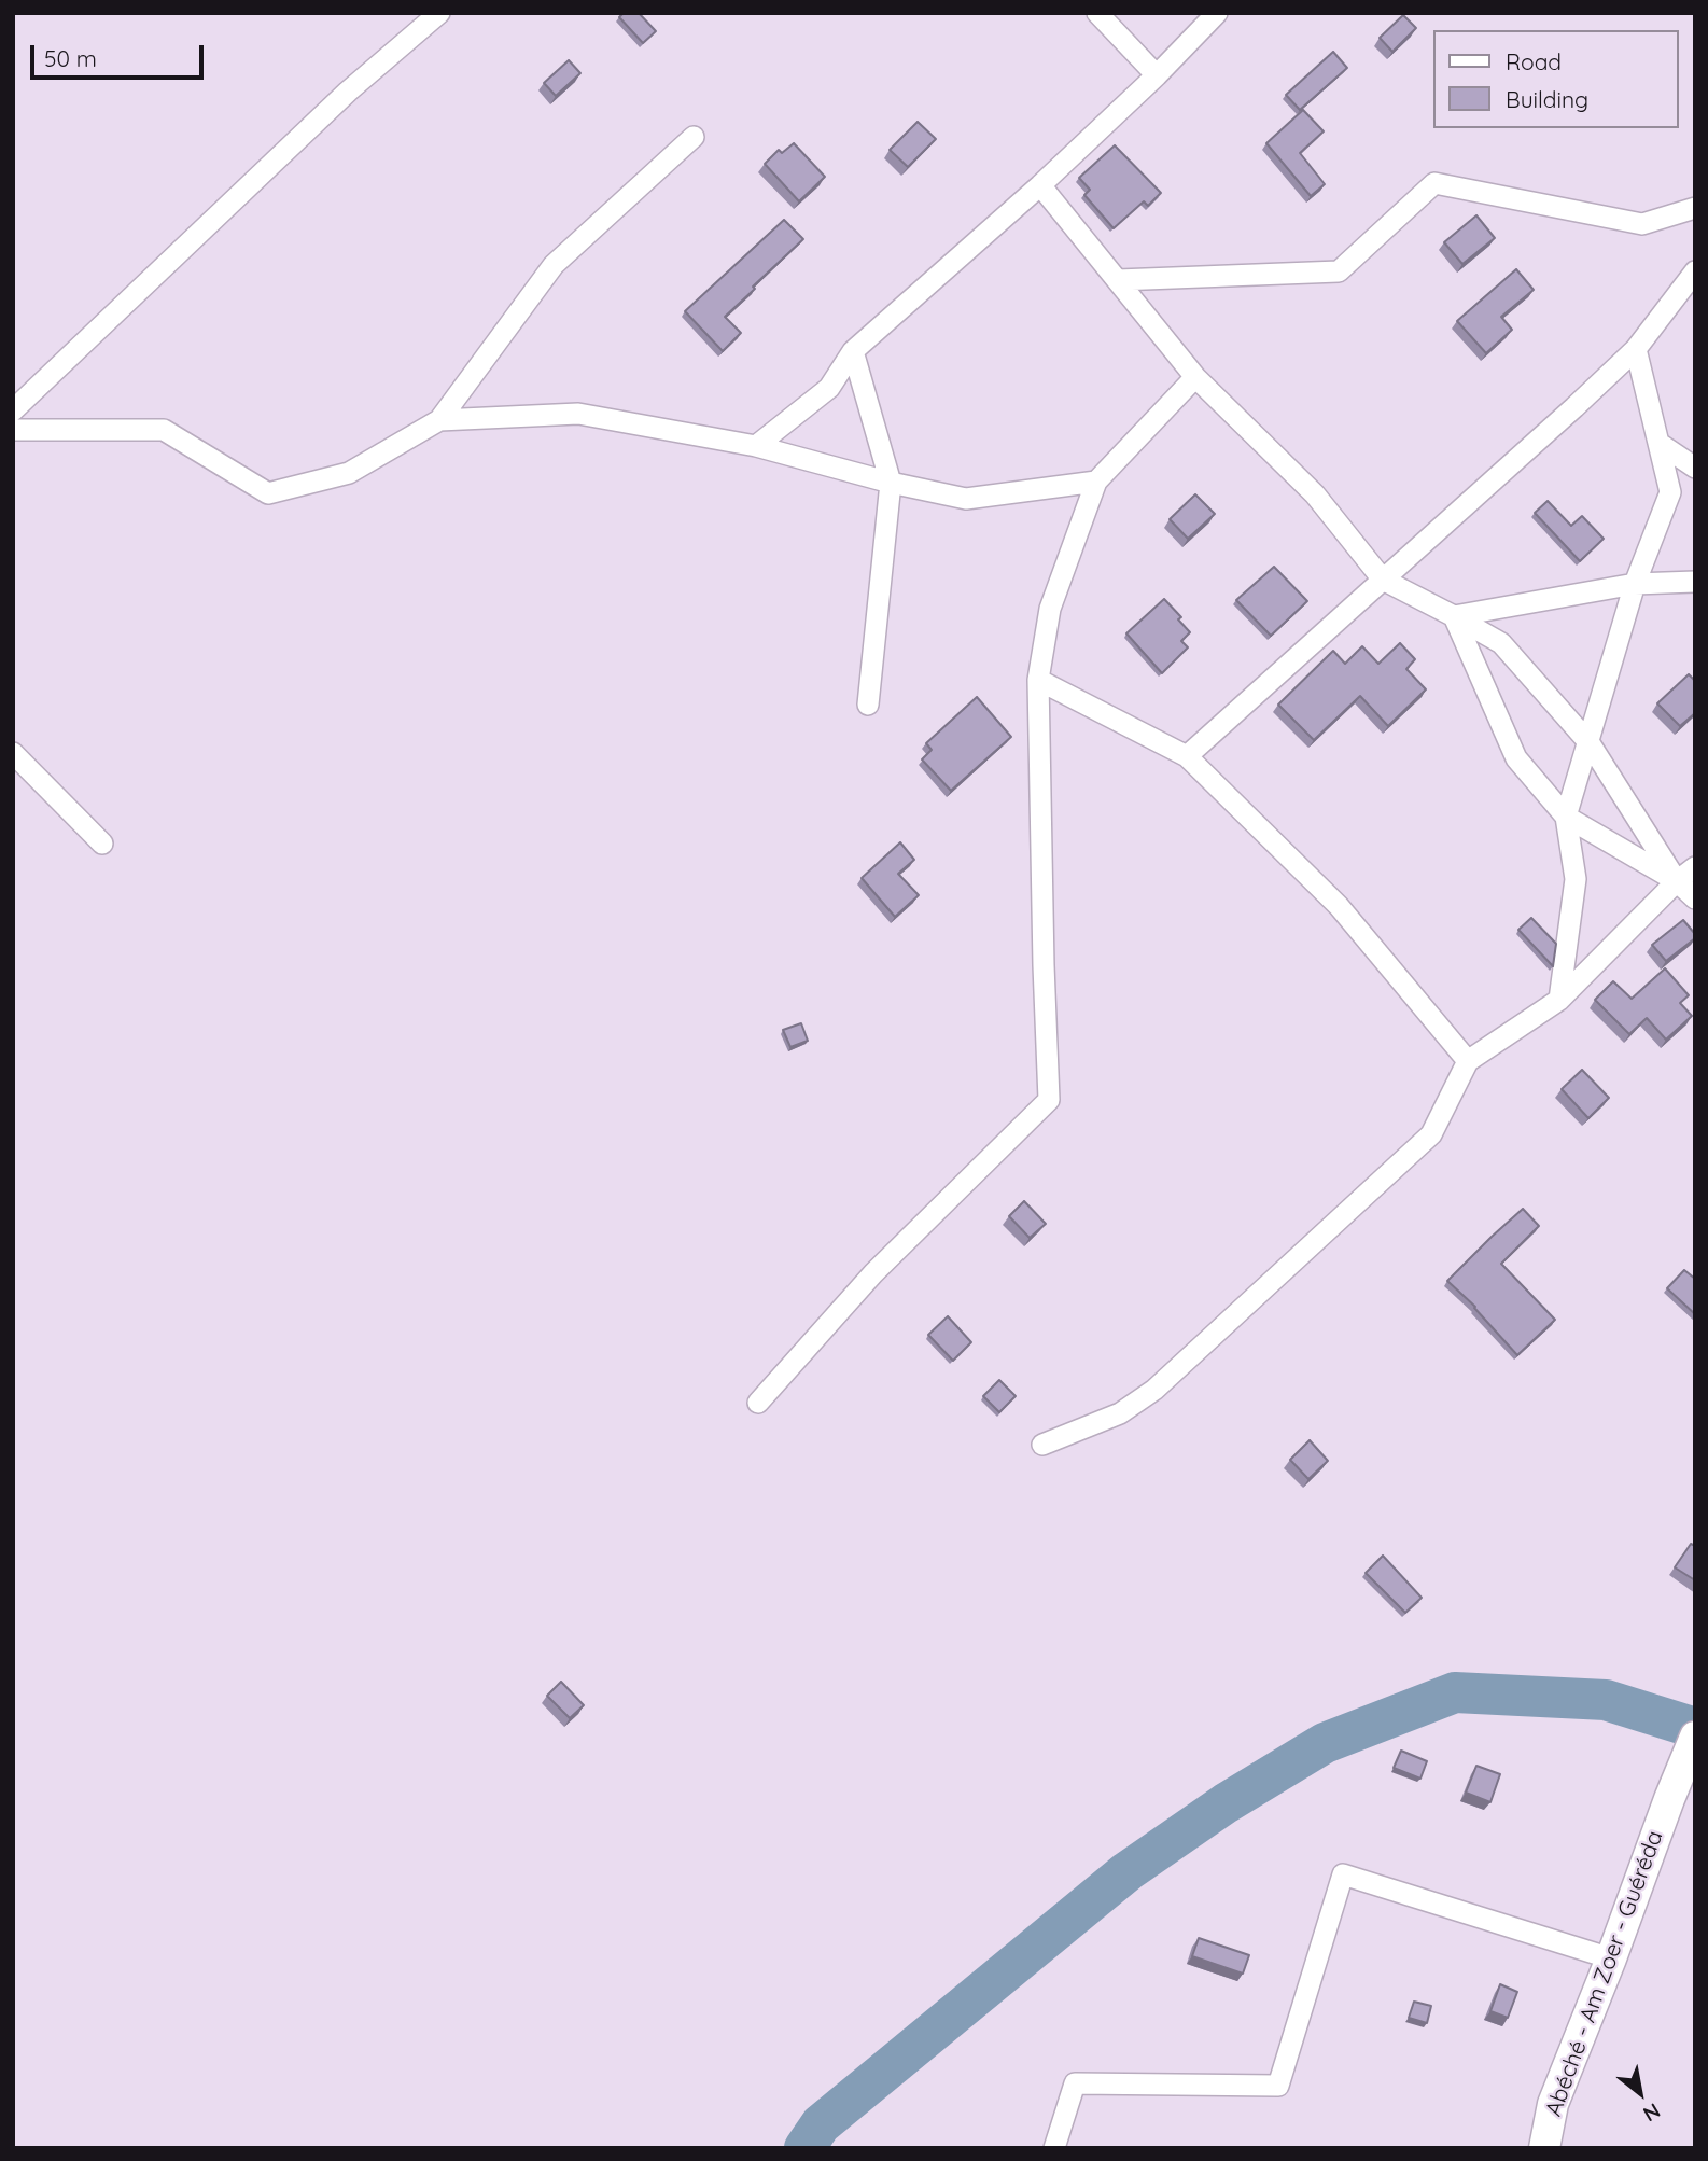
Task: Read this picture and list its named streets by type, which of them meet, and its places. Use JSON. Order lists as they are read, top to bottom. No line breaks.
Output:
{"streets":{"main road":["Abéché - Am Zoer - Guéréda"]},"legend":["Road","Building"],"scale_bar":"50 m","north":"bottom right"}
